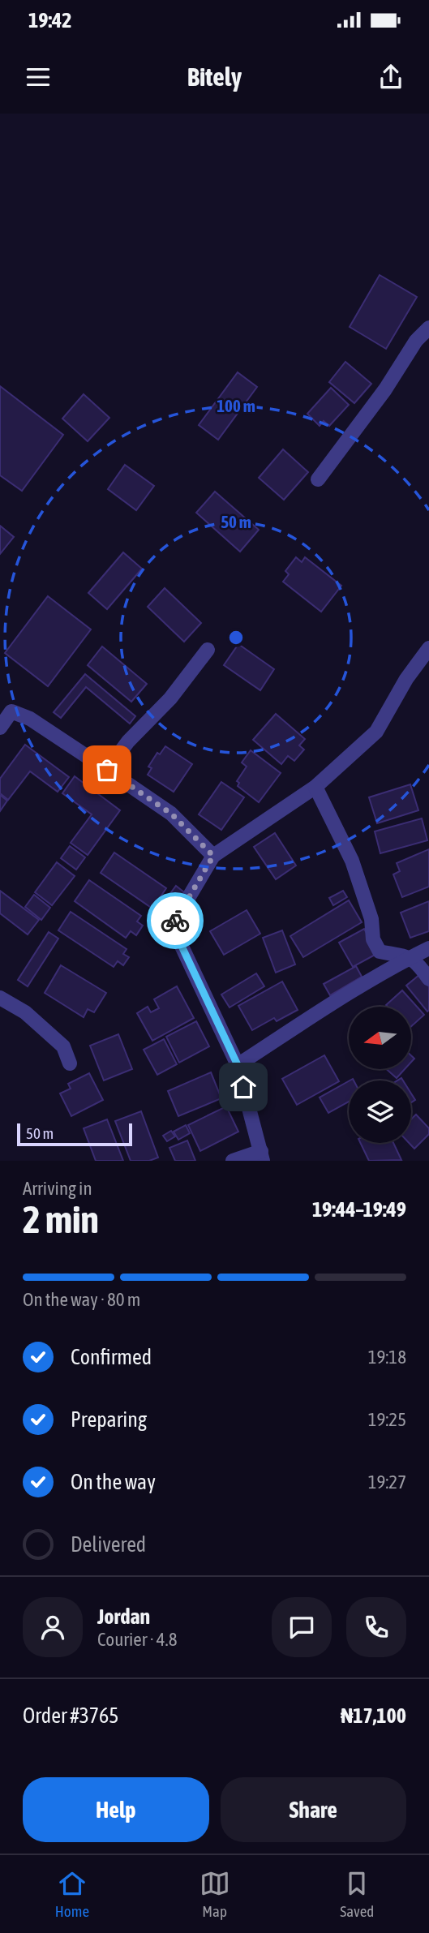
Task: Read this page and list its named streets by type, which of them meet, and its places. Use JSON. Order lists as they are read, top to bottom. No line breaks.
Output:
{"scale_bar":"50 m","north":"left","page":{"status":"19:42","header":"Bitely","scale":"50 m","heading":["2 min","Arriving in","19:44–19:49"],"panel":["Jordan","Courier · 4.8","Order #3765","₦17,100"],"bar":"On the way · 80 m","list":[["Confirmed","19:18"],["Preparing","19:25"],["On the way","19:27"],"Delivered"],"buttons":["Help","Share"],"tabs":["Home","Map","Saved"]},"rings":["100 m","50 m"]}
